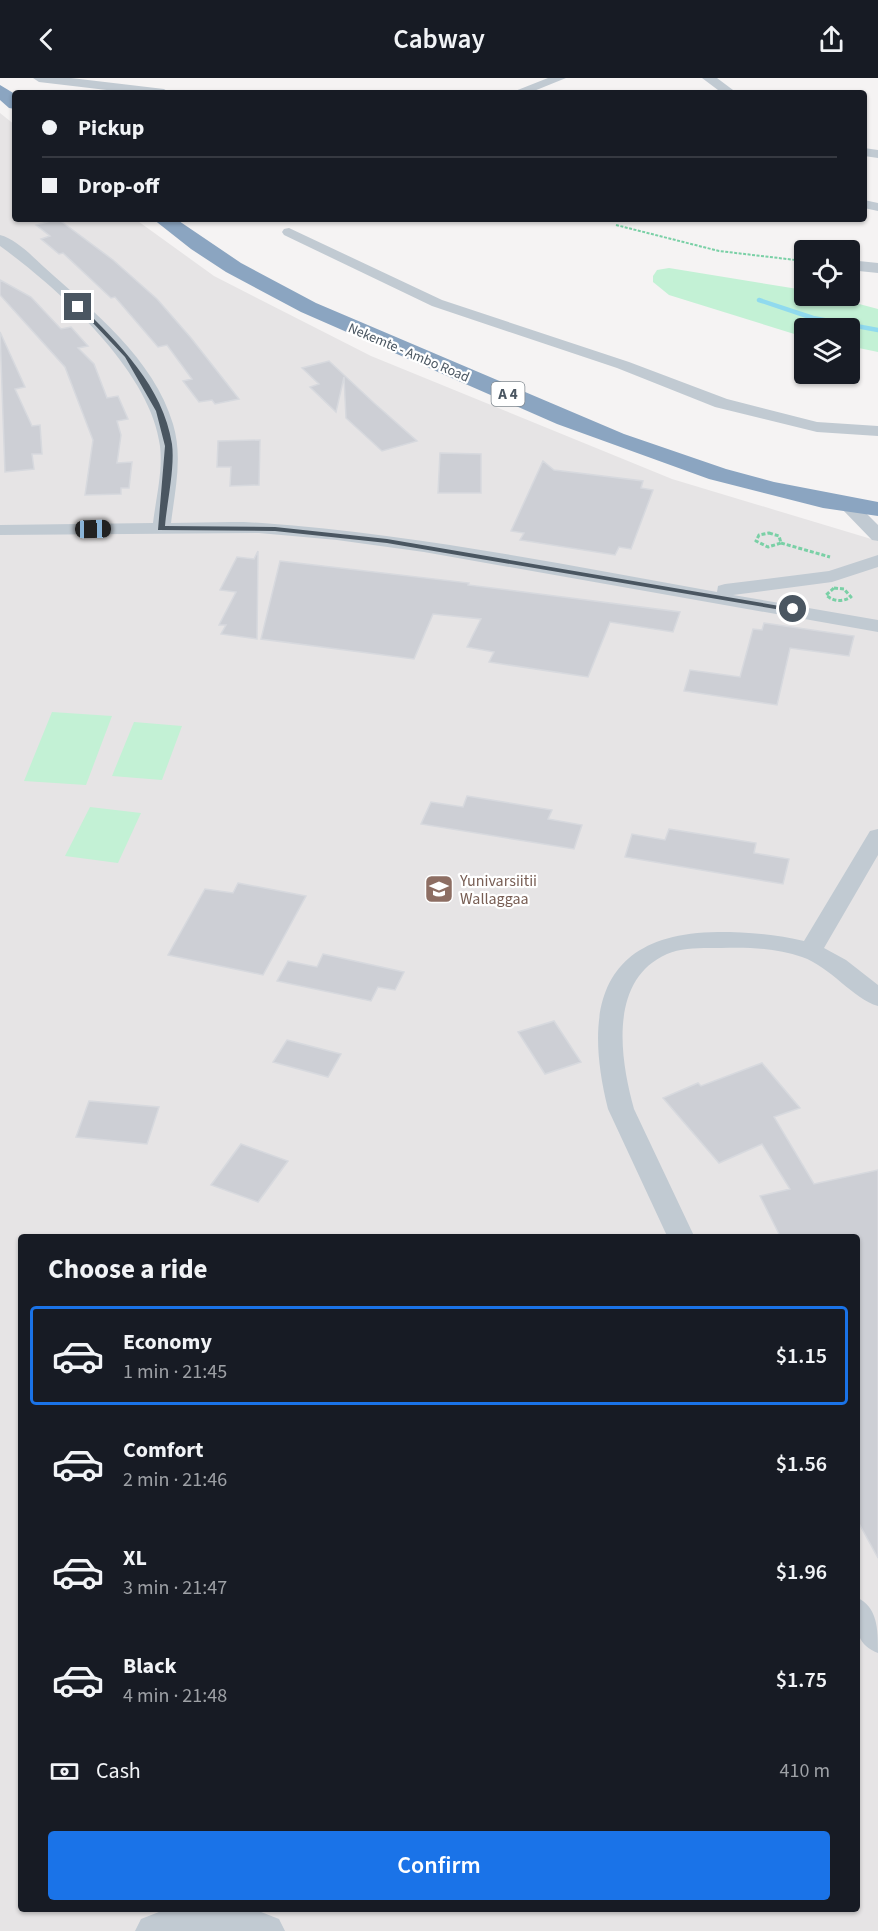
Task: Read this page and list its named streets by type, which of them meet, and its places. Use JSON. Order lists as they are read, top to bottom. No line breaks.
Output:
{"streets":{"highway":["Nekemte - Ambo Road","A 4"]},"places":{"school or university":["Yunivarsiitii Wallaggaa"]},"page":{"header":"Cabway","banner":["Pickup","Drop-off"],"heading":"Choose a ride","list":[{"name":"Economy","note":"1 min · 21:45","value":"$1.15"},{"name":"Comfort","note":"2 min · 21:46","value":"$1.56"},{"name":"XL","note":"3 min · 21:47","value":"$1.96"},{"name":"Black","note":"4 min · 21:48","value":"$1.75"}],"pay":["Cash","410 m"],"buttons":"Confirm"}}
